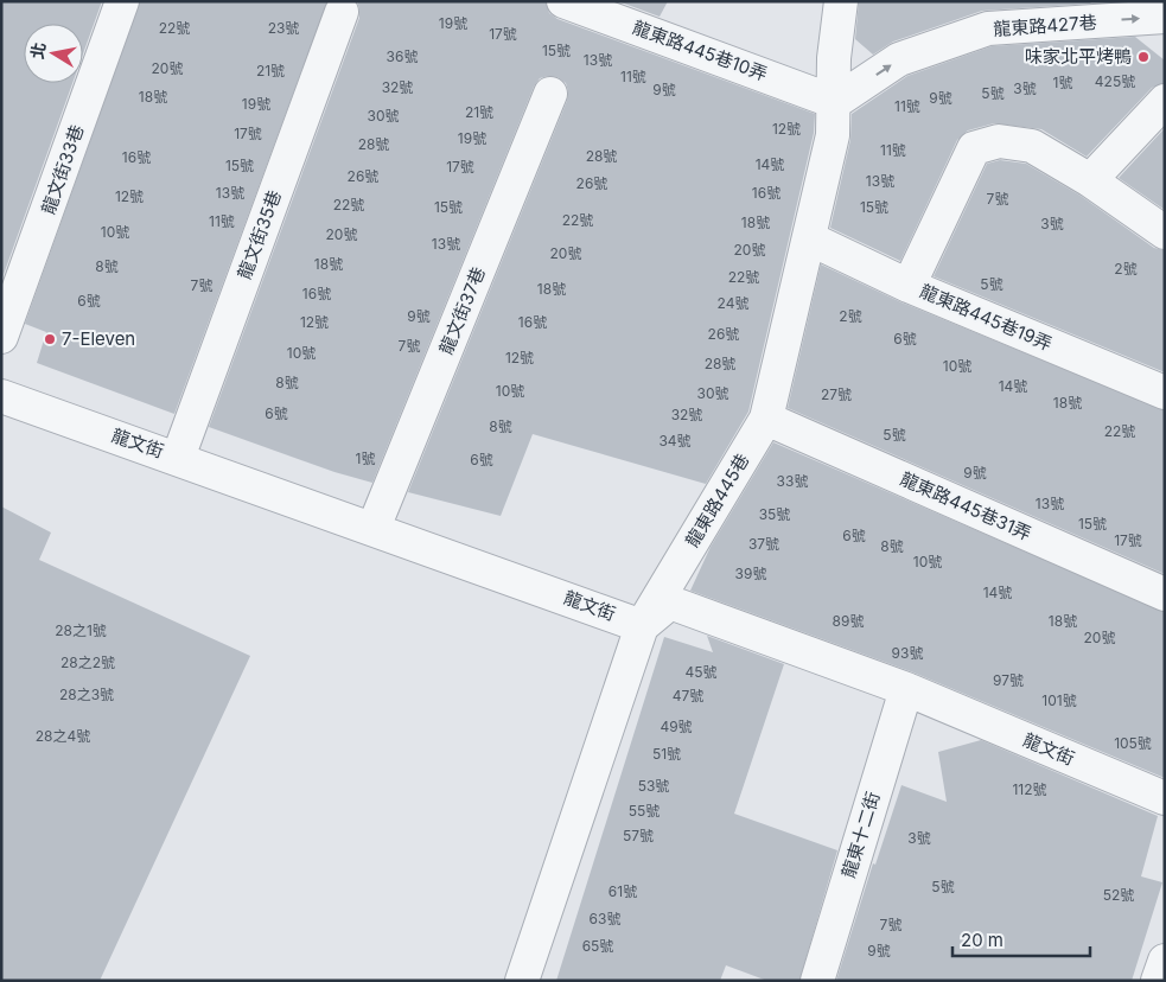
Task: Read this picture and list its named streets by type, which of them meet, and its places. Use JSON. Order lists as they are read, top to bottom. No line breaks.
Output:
{"streets":{"street":["龍東路427巷","龍東路445巷10弄","龍文街33巷","龍文街35巷","龍文街37巷","龍東路445巷19弄","龍文街","龍東路445巷","龍東路445巷31弄","龍東十二街"]},"crossings":[["龍東路427巷","龍東路445巷10弄"],["龍東路427巷","龍東路445巷"],["龍東路445巷10弄","龍東路445巷"],["龍文街35巷","龍文街"],["龍文街37巷","龍文街"],["龍東路445巷19弄","龍東路445巷"],["龍文街","龍東路445巷"],["龍文街","龍東十二街"],["龍東路445巷","龍東路445巷31弄"]],"one_way":["龍東路427巷"],"places":["味家北平烤鴨","7-Eleven"],"house_numbers":["19號","22號","23號","17號","15號","36號","13號","20號","21號","11號","425號","1號","32號","3號","9號","5號","18號","9號","19號","11號","21號","30號","12號","17號","19號","28號","11號","28號","16號","14號","15號","17號","26號","13號","26號","13號","16號","12號","7號","22號","15號","15號","22號","11號","18號","3號","10號","20號","13號","20號","20號","18號","8號","2號","22號","5號","7號","18號","16號","6號","24號","9號","2號","12號","16號","26號","6號","7號","10號","12號","28號","10號","8號","14號","10號","30號","27號","18號","6號","32號","8號","22號","5號","34號","1號","6號","9號","33號","13號","35號","15號","6號","17號","37號","8號","10號","39號","14號","89號","18號","28之1號","20號","93號","28之2號","45號","97號","28之3號","47號","101號","49號","28之4號","105號","51號","53號","112號","55號","57號","3號","5號","61號","52號","63號","7號","65號","9號"],"scale_bar":"20 m","north":"left"}
